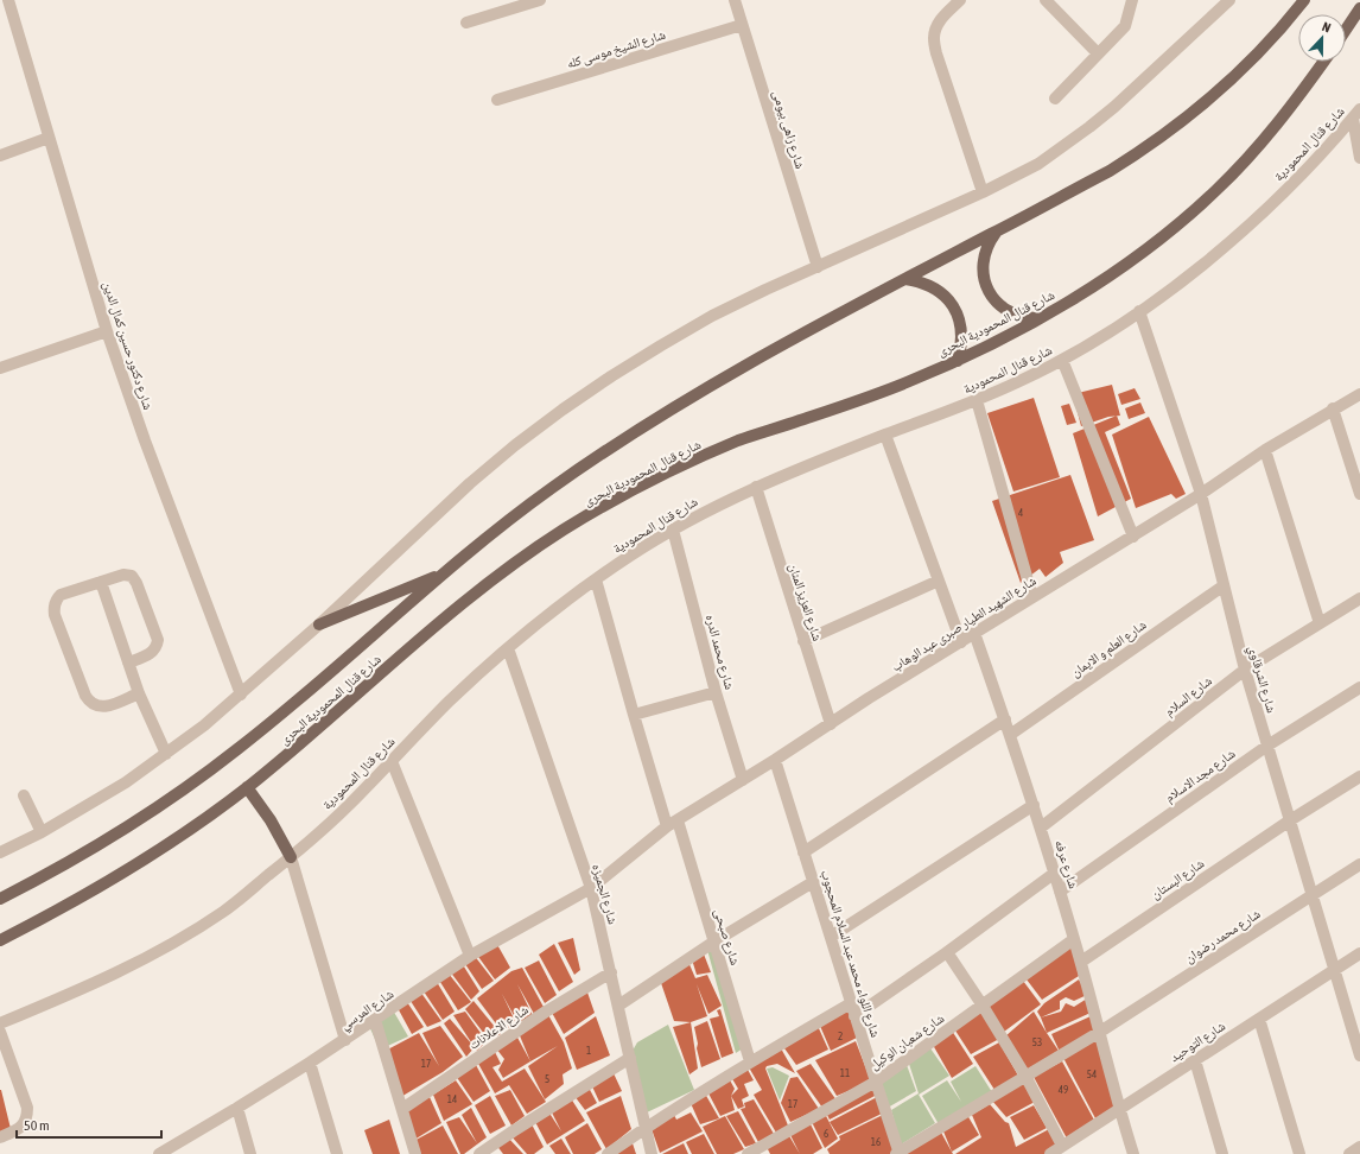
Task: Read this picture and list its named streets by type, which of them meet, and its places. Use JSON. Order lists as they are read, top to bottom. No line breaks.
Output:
{"streets":{"main road":["شارع قنال المحمودية البحرى"],"street":["شارع الشيخ موسى كله","شارع زاهى بيومى","شارع قنال المحمودية","شارع دكتور حسين كمال الدين","شارع العزيز المنان","شارع الشهيد الطيار صبرى عبد الوهاب","شارع العلم و الايمان","شارع محمد الدره","شارع الشرقاوي","شارع السلام","شارع مجد الاسلام","شارع عرفه","شارع البستان","شارع الجميزه","شارع محمد رضوان","شارع صبحى","شارع اللواء محمد عبد السلام المحجوب","شارع المرسي","شارع الاعلانات","شارع شعبان الوكيل","شارع التوحيد"]},"crossings":[["شارع الشيخ موسى كله","شارع زاهى بيومى"],["شارع قنال المحمودية","شارع العزيز المنان"],["شارع قنال المحمودية","شارع محمد الدره"],["شارع قنال المحمودية","شارع الشرقاوي"],["شارع قنال المحمودية","شارع الجميزه"],["شارع قنال المحمودية","شارع صبحى"],["شارع العزيز المنان","شارع الشهيد الطيار صبرى عبد الوهاب"],["شارع الشهيد الطيار صبرى عبد الوهاب","شارع محمد الدره"],["شارع الشهيد الطيار صبرى عبد الوهاب","شارع الشرقاوي"],["شارع الشهيد الطيار صبرى عبد الوهاب","شارع عرفه"],["شارع الشهيد الطيار صبرى عبد الوهاب","شارع الجميزه"],["شارع الشهيد الطيار صبرى عبد الوهاب","شارع صبحى"],["شارع الشهيد الطيار صبرى عبد الوهاب","شارع اللواء محمد عبد السلام المحجوب"],["شارع الشهيد الطيار صبرى عبد الوهاب","شارع المرسي"],["شارع العلم و الايمان","شارع الشرقاوي"],["شارع العلم و الايمان","شارع عرفه"],["شارع الشرقاوي","شارع السلام"],["شارع الشرقاوي","شارع مجد الاسلام"],["شارع الشرقاوي","شارع البستان"],["شارع الشرقاوي","شارع محمد رضوان"],["شارع الشرقاوي","شارع التوحيد"],["شارع السلام","شارع عرفه"],["شارع مجد الاسلام","شارع عرفه"],["شارع عرفه","شارع البستان"],["شارع عرفه","شارع محمد رضوان"],["شارع عرفه","شارع شعبان الوكيل"],["شارع عرفه","شارع التوحيد"],["شارع الجميزه","شارع المرسي"],["شارع الجميزه","شارع الاعلانات"],["شارع محمد رضوان","شارع اللواء محمد عبد السلام المحجوب"],["شارع اللواء محمد عبد السلام المحجوب","شارع شعبان الوكيل"]],"house_numbers":["4","2","53","1","17","11","54","5","49","14","17","6","16"],"scale_bar":"50 m","north":"top"}
